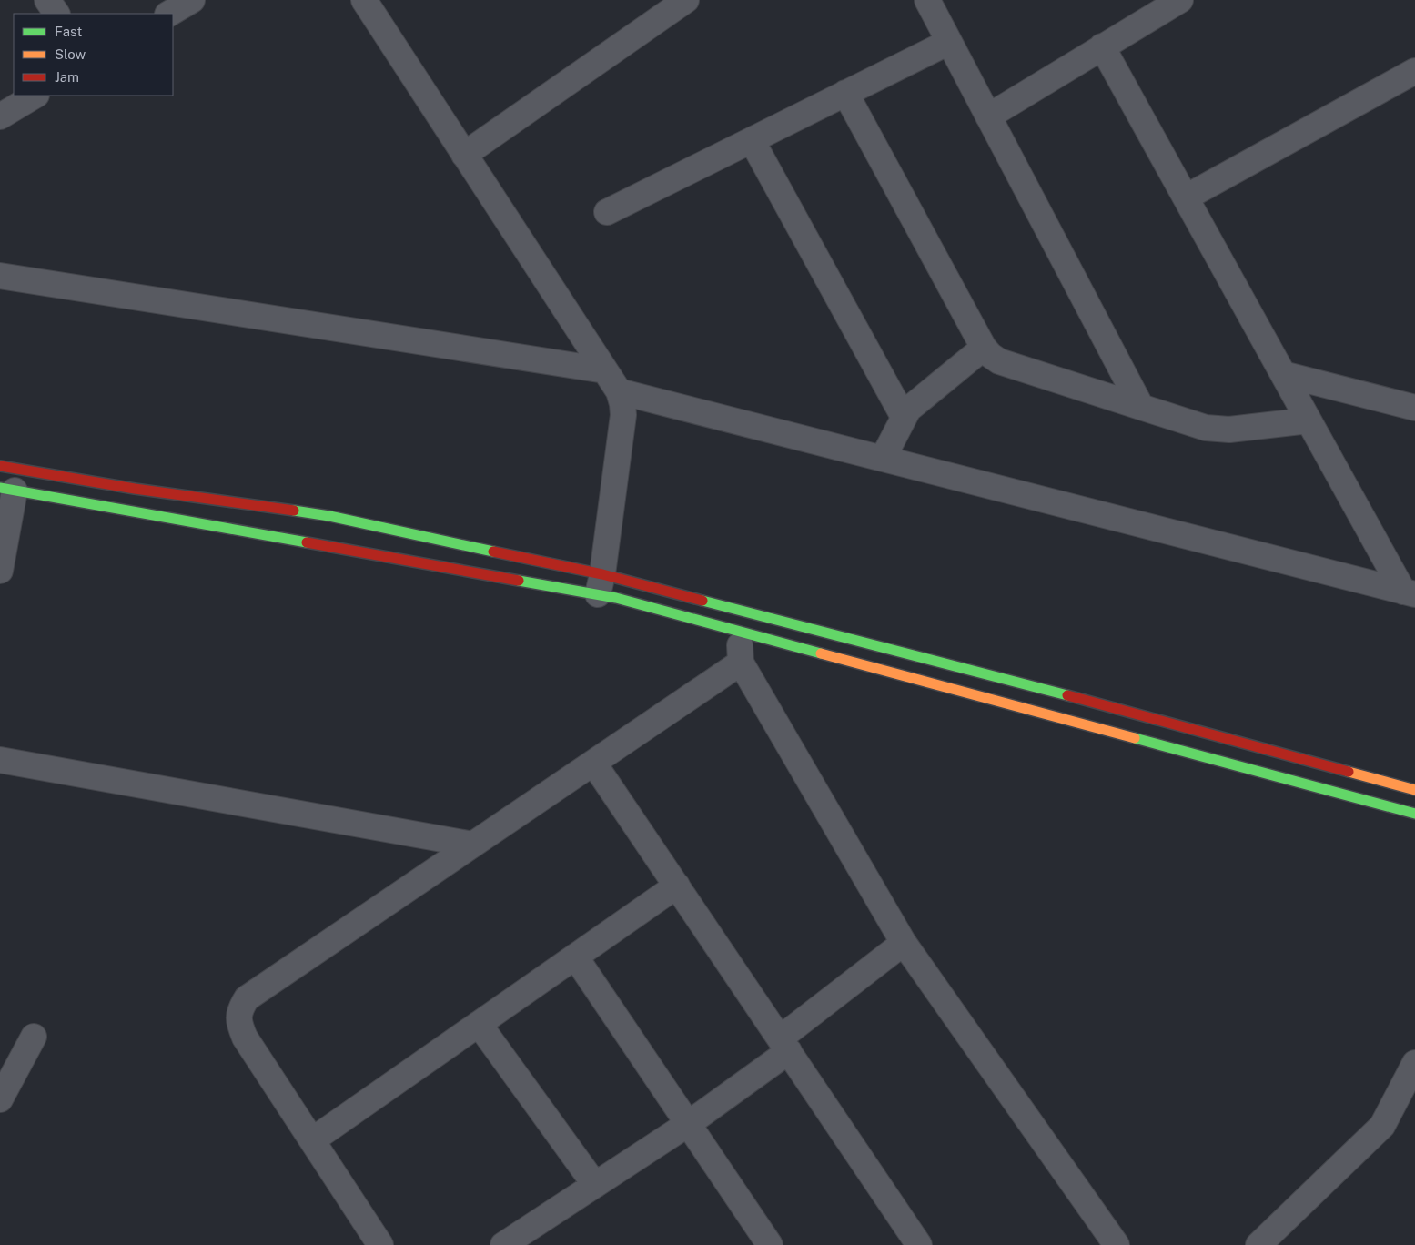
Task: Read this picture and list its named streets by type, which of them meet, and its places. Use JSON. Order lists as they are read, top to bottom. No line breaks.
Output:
{"legend":["Fast","Slow","Jam"]}
